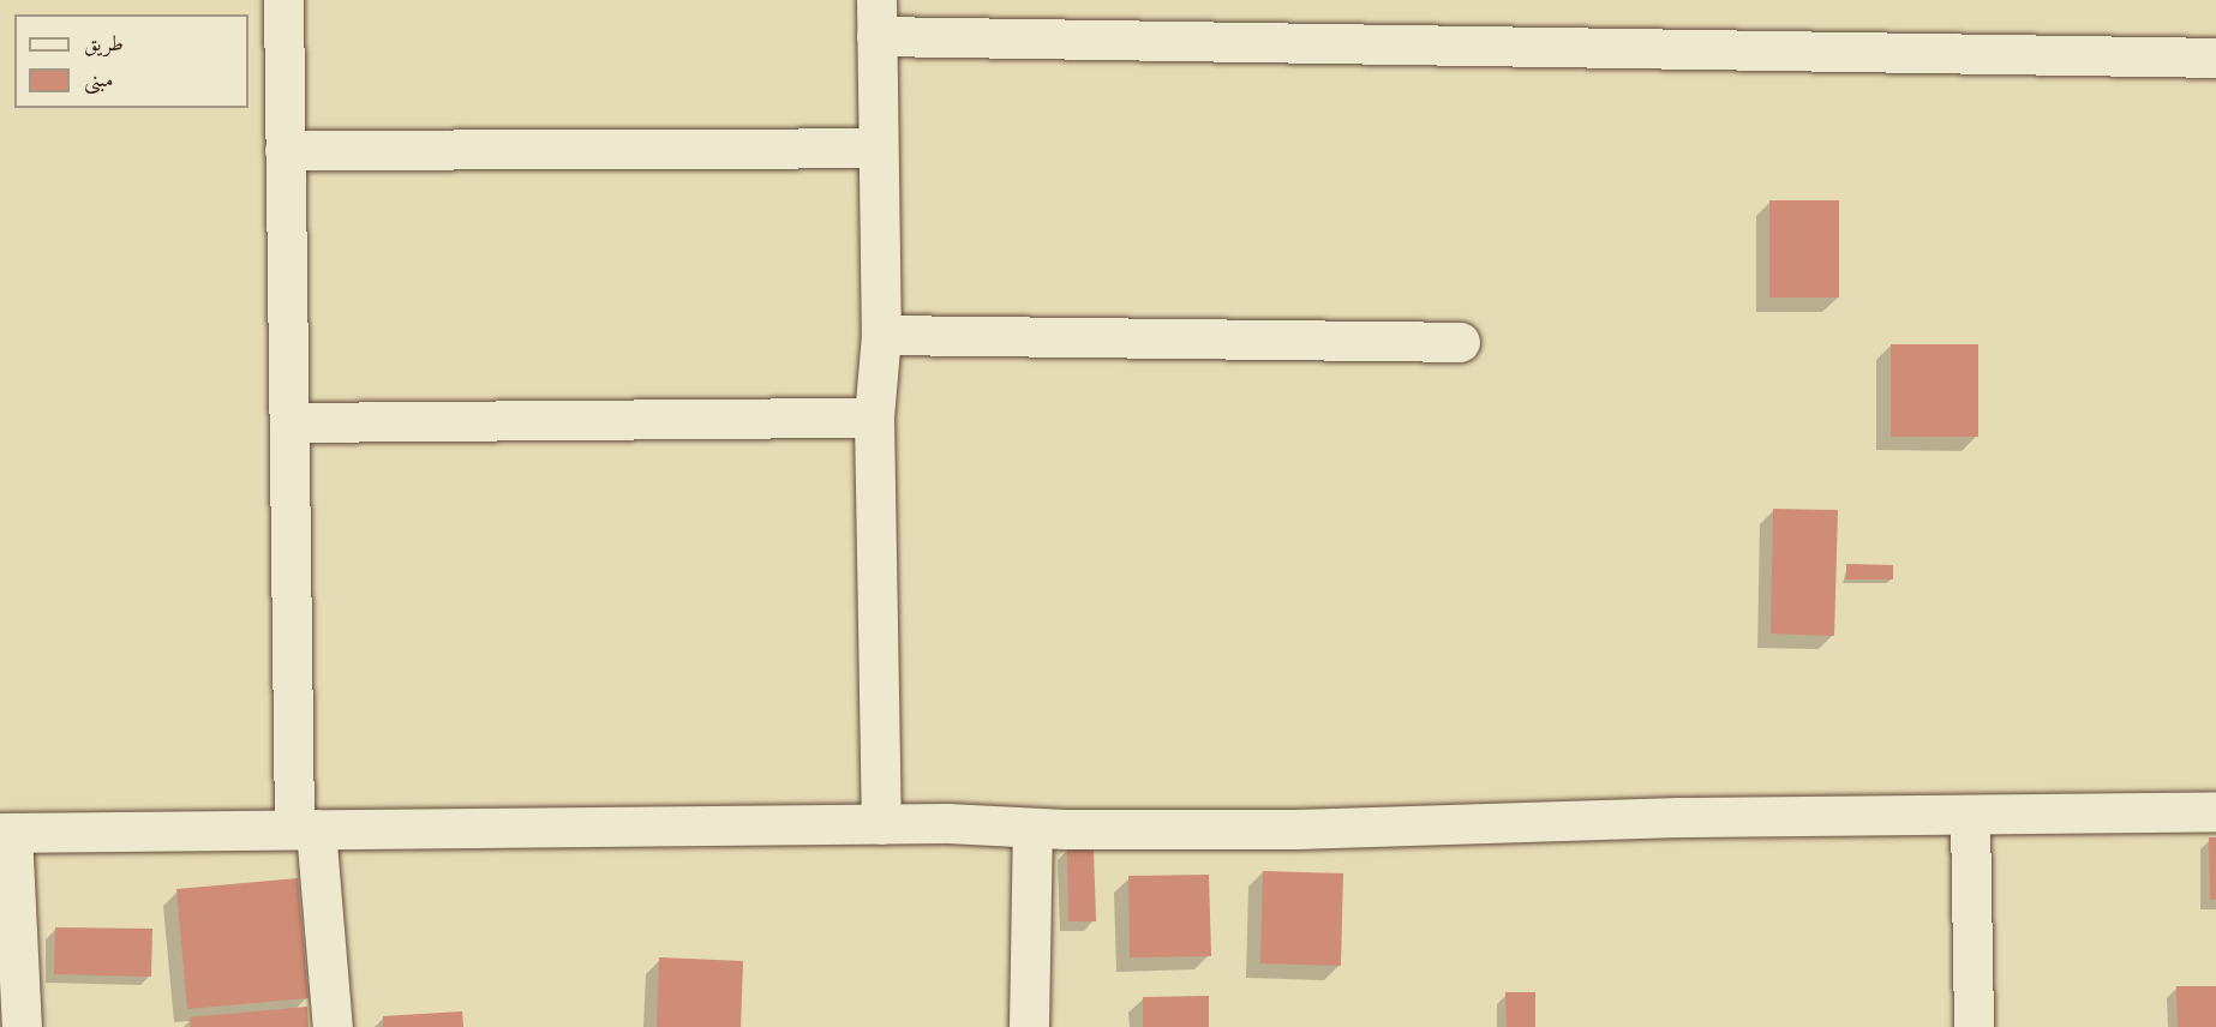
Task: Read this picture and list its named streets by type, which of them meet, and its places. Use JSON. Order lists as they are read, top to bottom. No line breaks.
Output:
{"legend":["طريق","مبنى"]}
